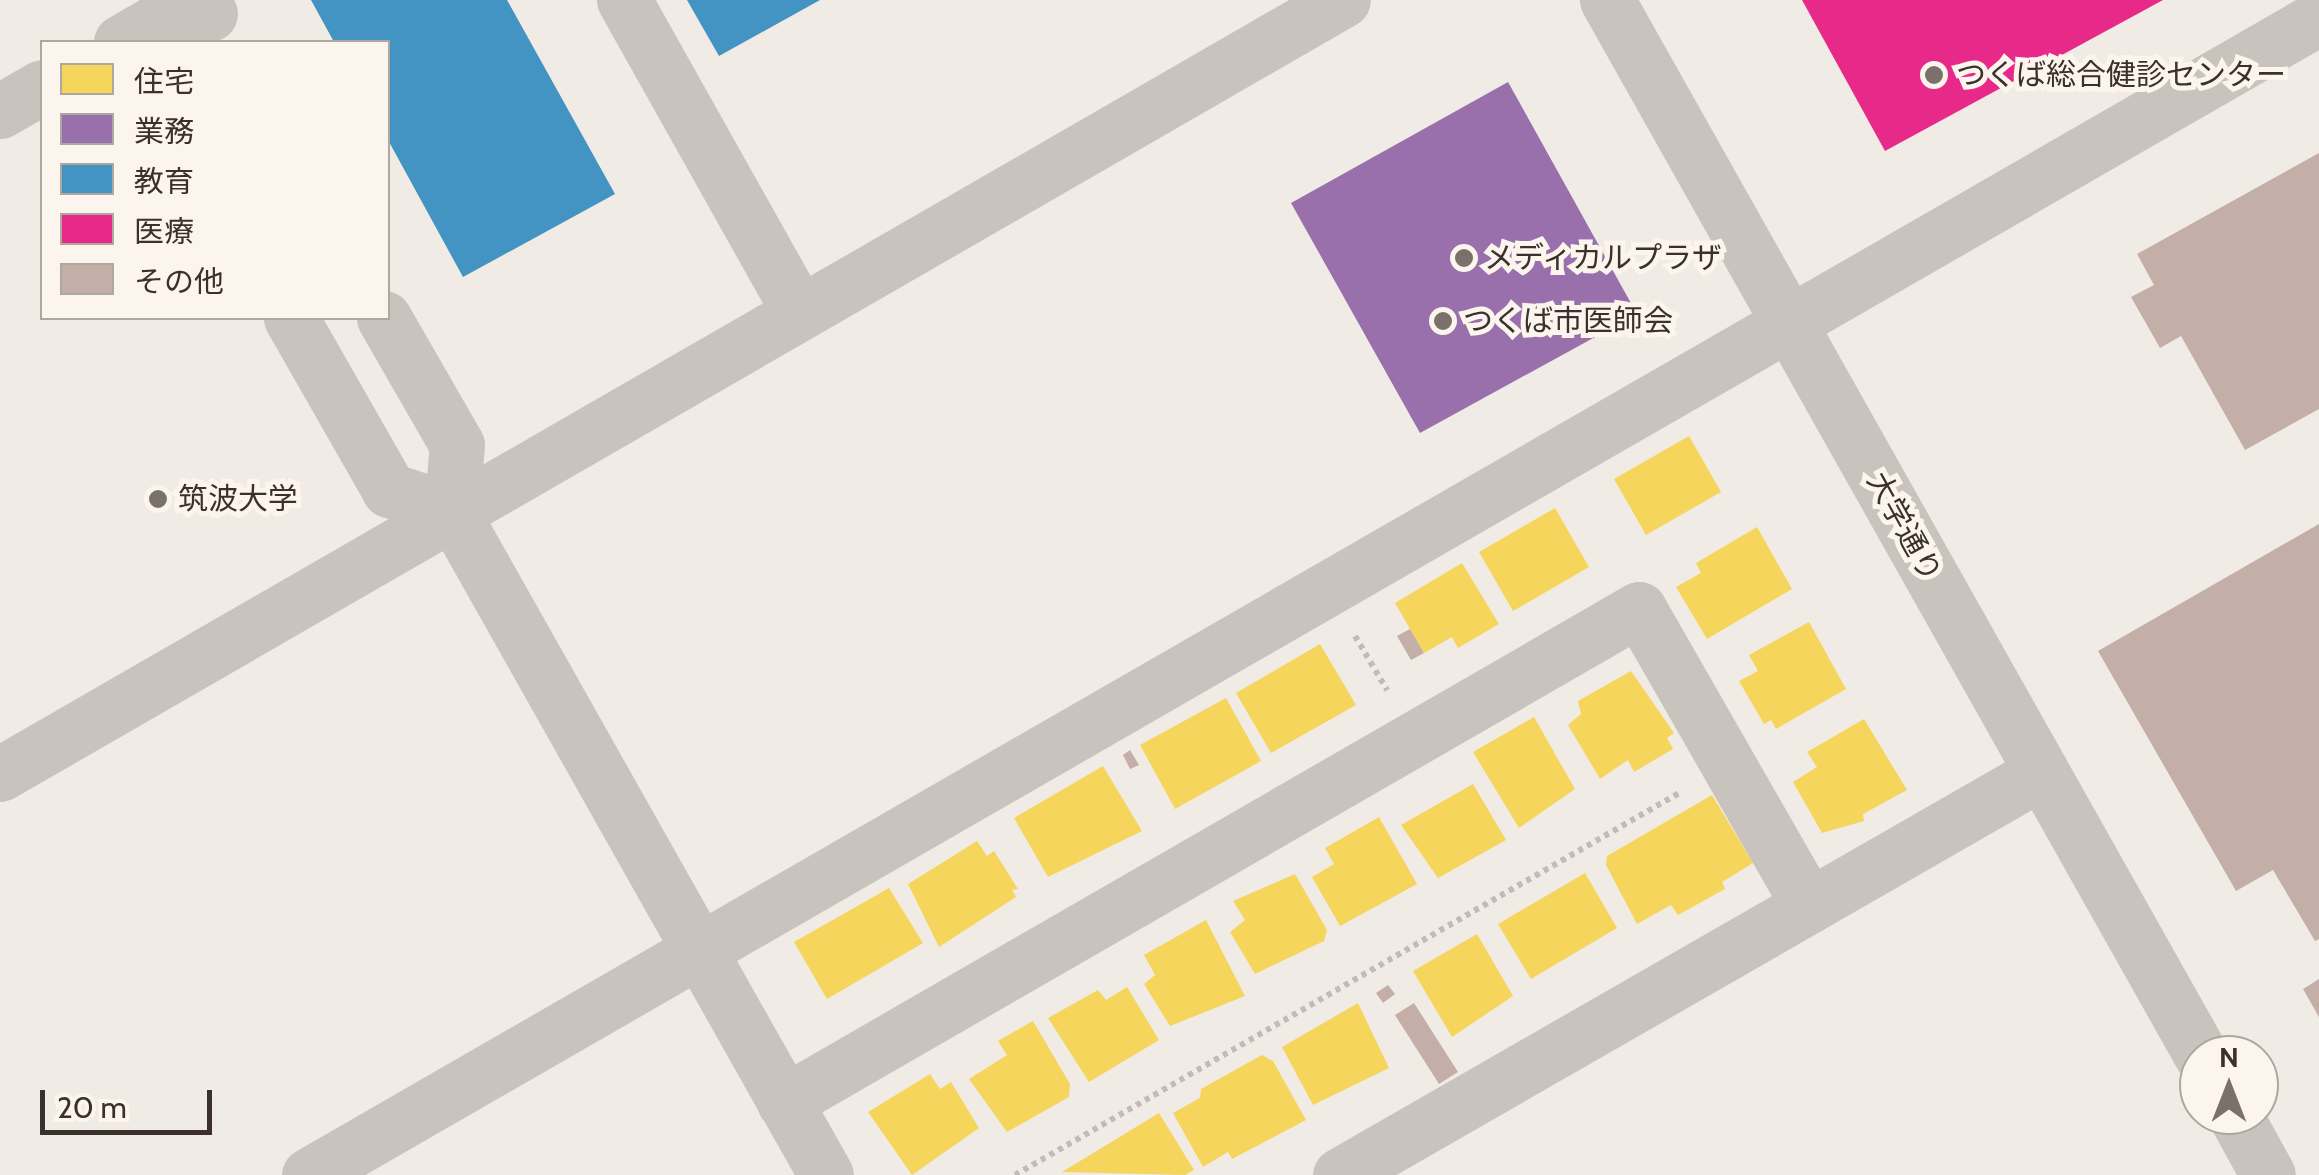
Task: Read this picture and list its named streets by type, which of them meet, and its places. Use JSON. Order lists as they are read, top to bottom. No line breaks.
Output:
{"streets":{"street":["大学通り"]},"places":["つくば総合健診センター","メディカルプラザ","つくば市医師会","筑波大学"],"legend":["住宅","業務","教育","医療","その他"],"scale_bar":"20 m","north":"top"}
